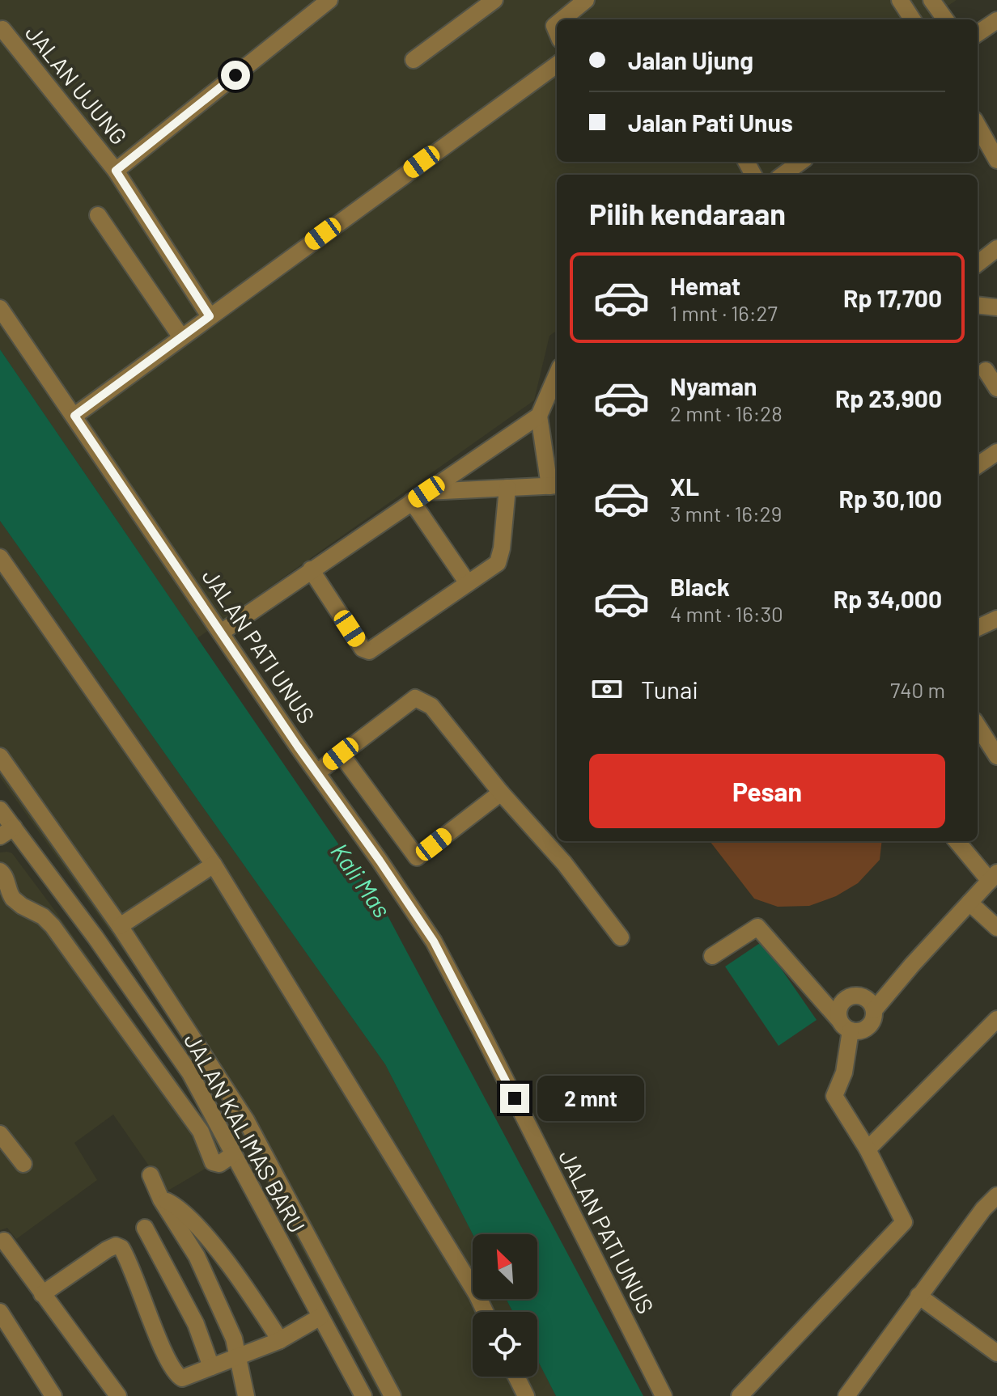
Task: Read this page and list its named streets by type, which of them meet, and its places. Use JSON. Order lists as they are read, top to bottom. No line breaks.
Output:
{"streets":{"street":["JALAN UJUNG","JALAN PATI UNUS","JALAN KALIMAS BARU"]},"water":["Kali Mas"],"north":"top left","page":{"banner":["Jalan Ujung","Jalan Pati Unus"],"heading":"Pilih kendaraan","list":[{"name":"Hemat","note":"1 mnt · 16:27","value":"Rp 17,700"},{"name":"Nyaman","note":"2 mnt · 16:28","value":"Rp 23,900"},{"name":"XL","note":"3 mnt · 16:29","value":"Rp 30,100"},{"name":"Black","note":"4 mnt · 16:30","value":"Rp 34,000"}],"pay":["Tunai","740 m"],"buttons":"Pesan","bubble":"2 mnt"}}
